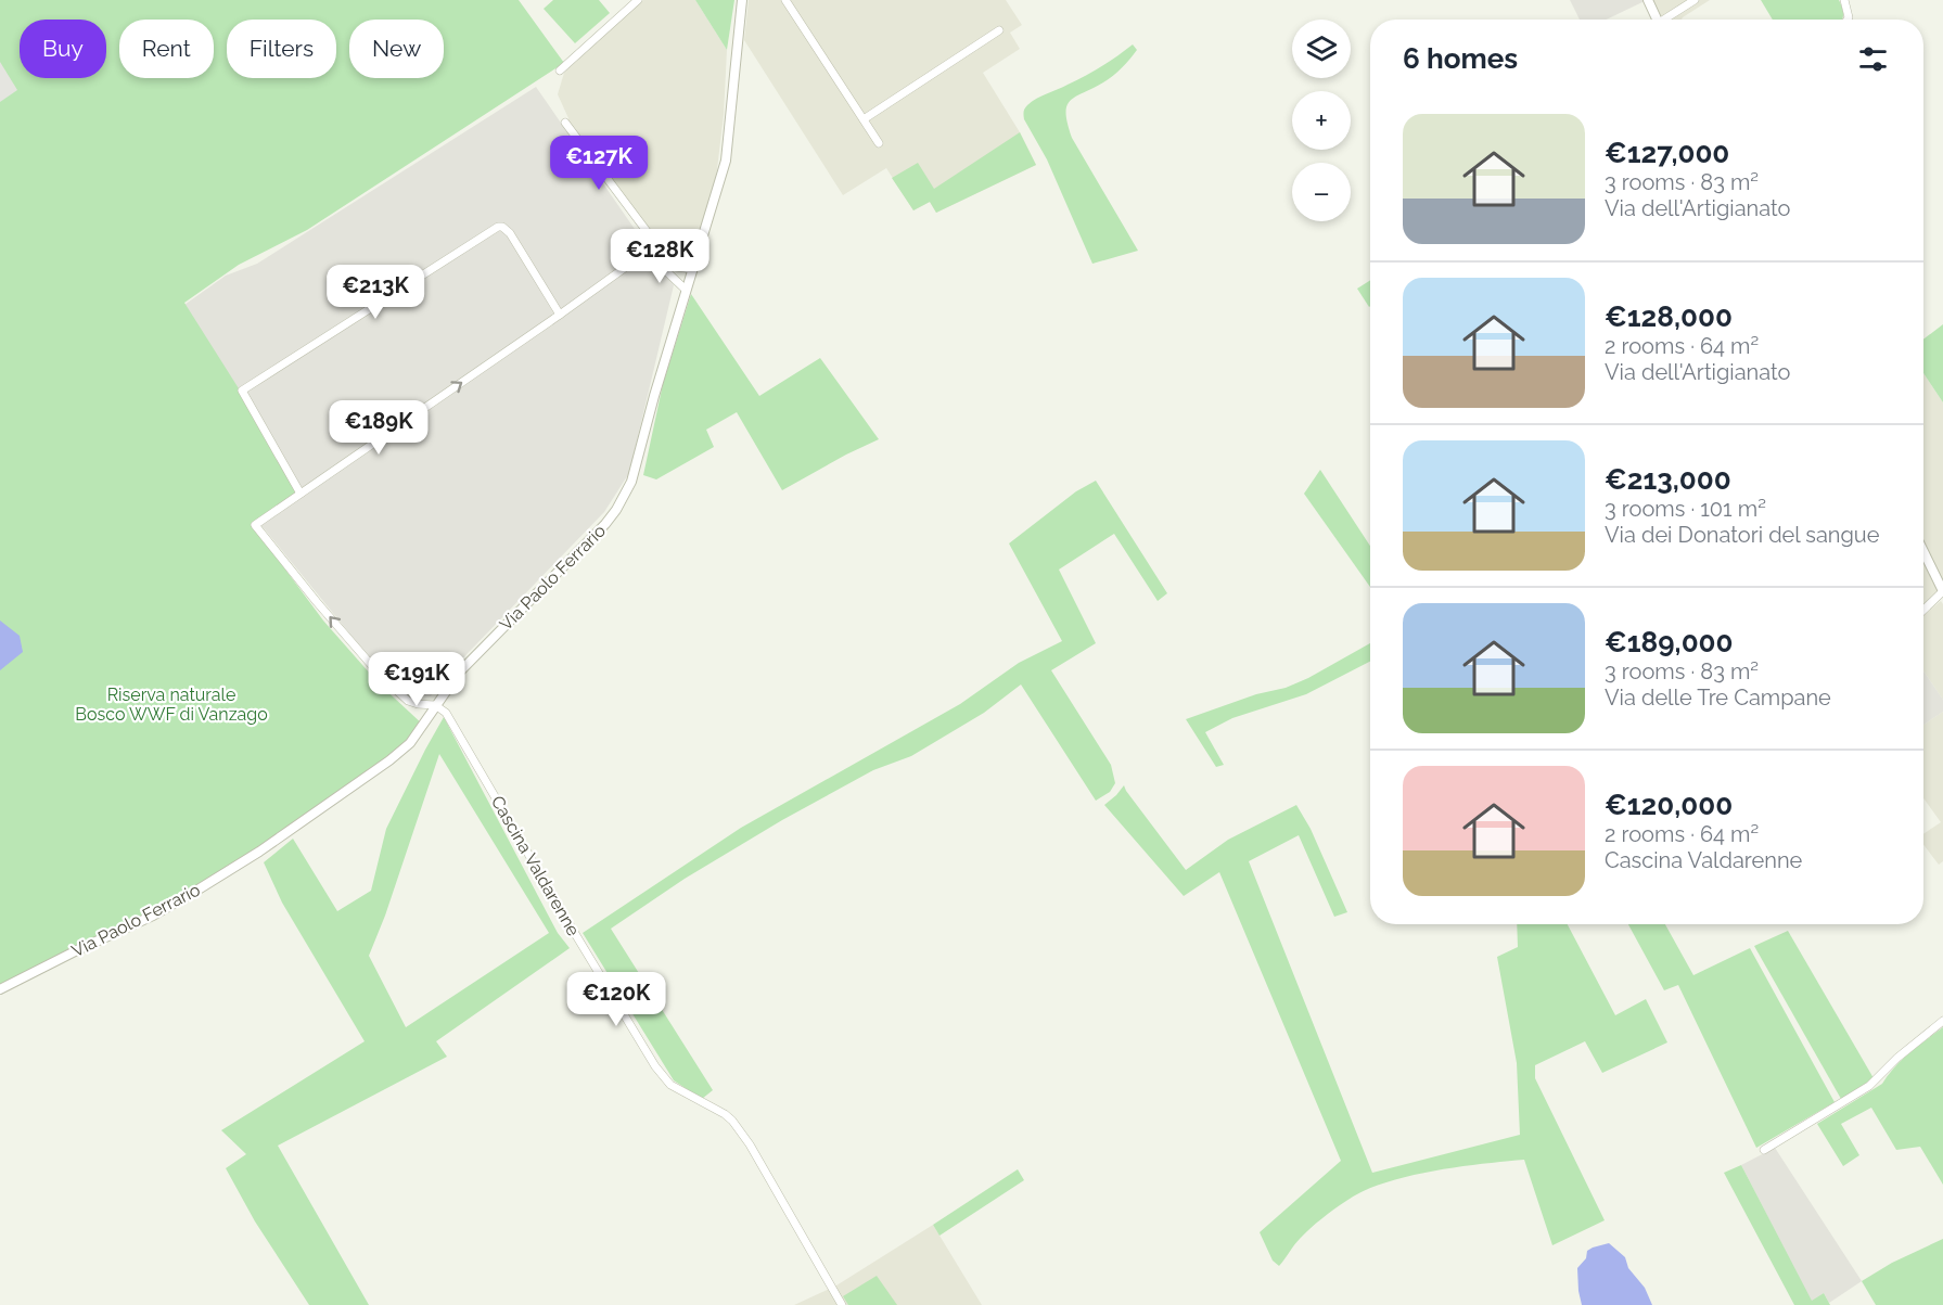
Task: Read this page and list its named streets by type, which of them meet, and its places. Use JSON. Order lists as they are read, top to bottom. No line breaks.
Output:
{"streets":{"street":["Via Paolo Ferrario","Cascina Valdarenne"]},"crossings":[["Via Paolo Ferrario","Cascina Valdarenne"]],"parks":["Riserva naturale Bosco WWF di Vanzago"],"page":{"map_buttons":["+","−"],"chip":["Buy","Rent","Filters","New"],"heading":"6 homes","list":[{"name":"€127,000","note":"3 rooms · 83 m² · Via dell'Artigianato"},{"name":"€128,000","note":"2 rooms · 64 m² · Via dell'Artigianato"},{"name":"€213,000","note":"3 rooms · 101 m² · Via dei Donatori del sangue"},{"name":"€189,000","note":"3 rooms · 83 m² · Via delle Tre Campane"},{"name":"€120,000","note":"2 rooms · 64 m² · Cascina Valdarenne"}],"price":["€127K","€128K","€213K","€189K","€191K","€120K"]}}
